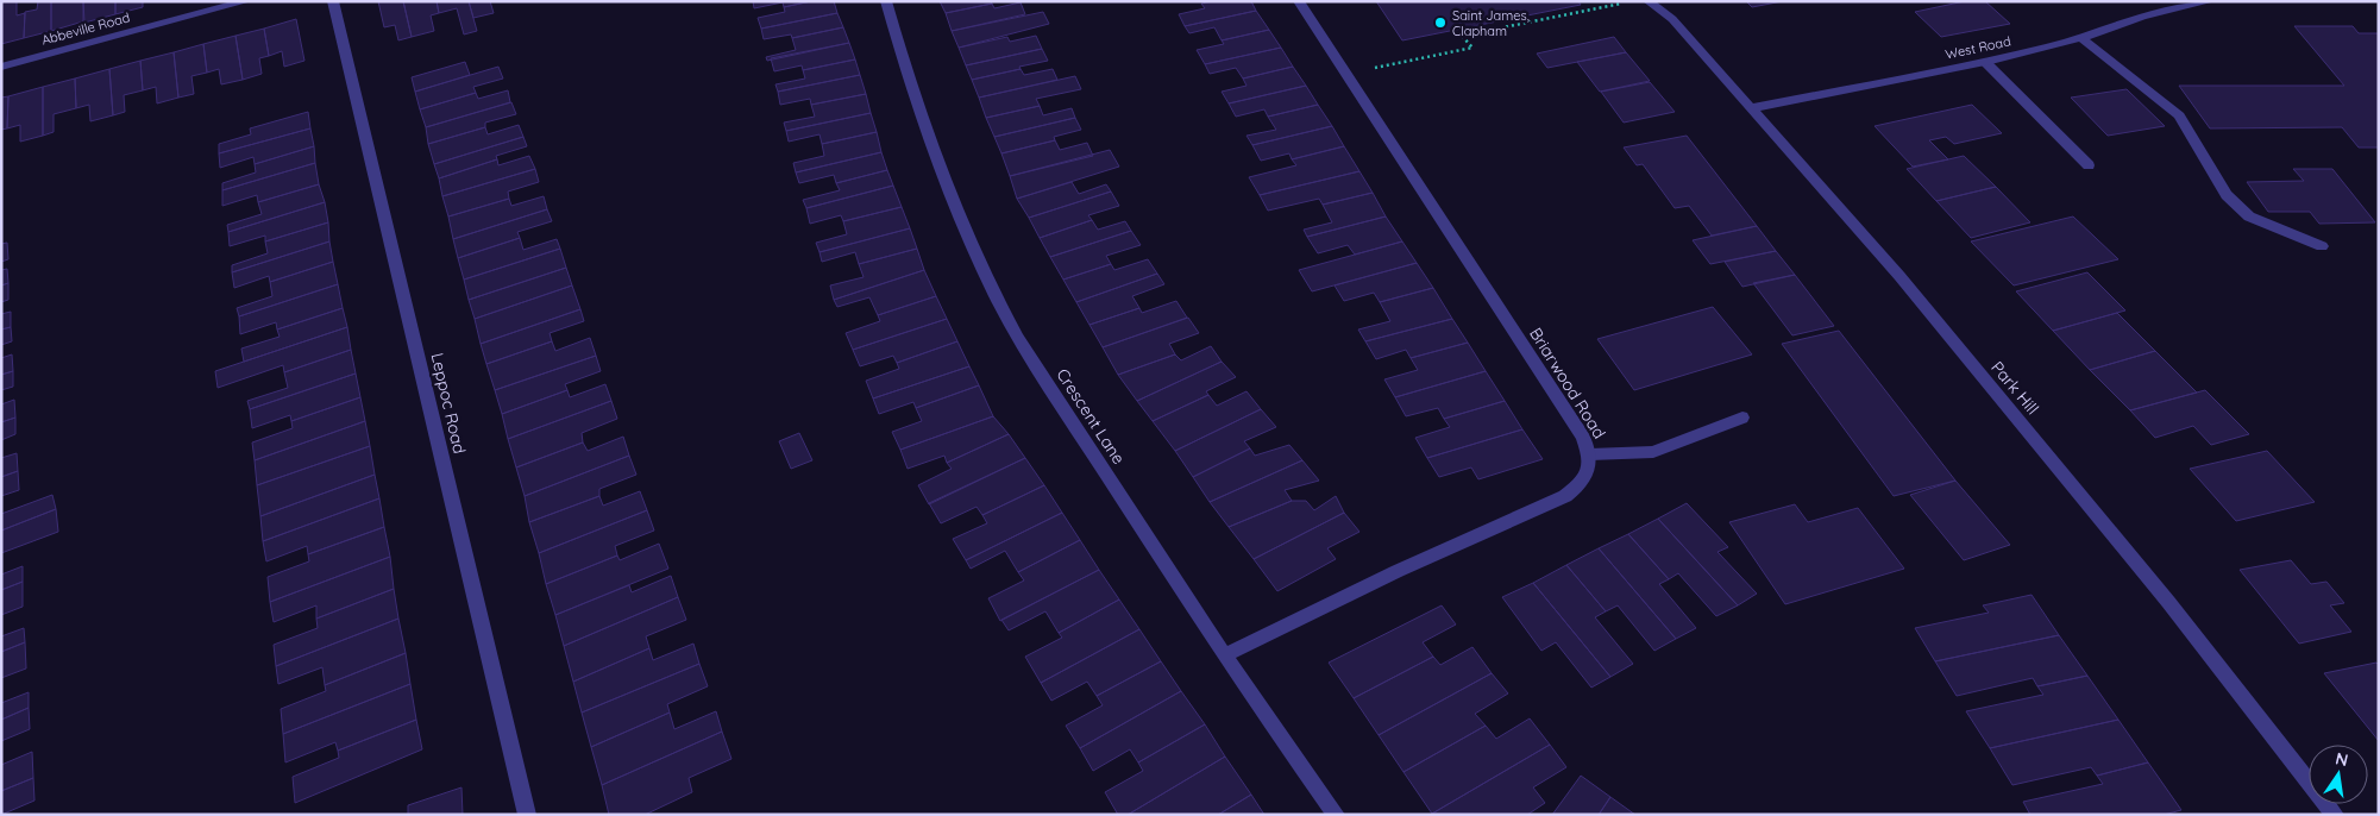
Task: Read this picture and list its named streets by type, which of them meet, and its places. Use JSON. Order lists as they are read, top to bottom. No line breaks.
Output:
{"streets":{"street":["Abbeville Road","West Road","Briarwood Road","Park Hill","Leppoc Road","Crescent Lane"]},"crossings":[["West Road","Park Hill"],["Briarwood Road","Crescent Lane"]],"places":["Saint James, Clapham"],"north":"top"}
